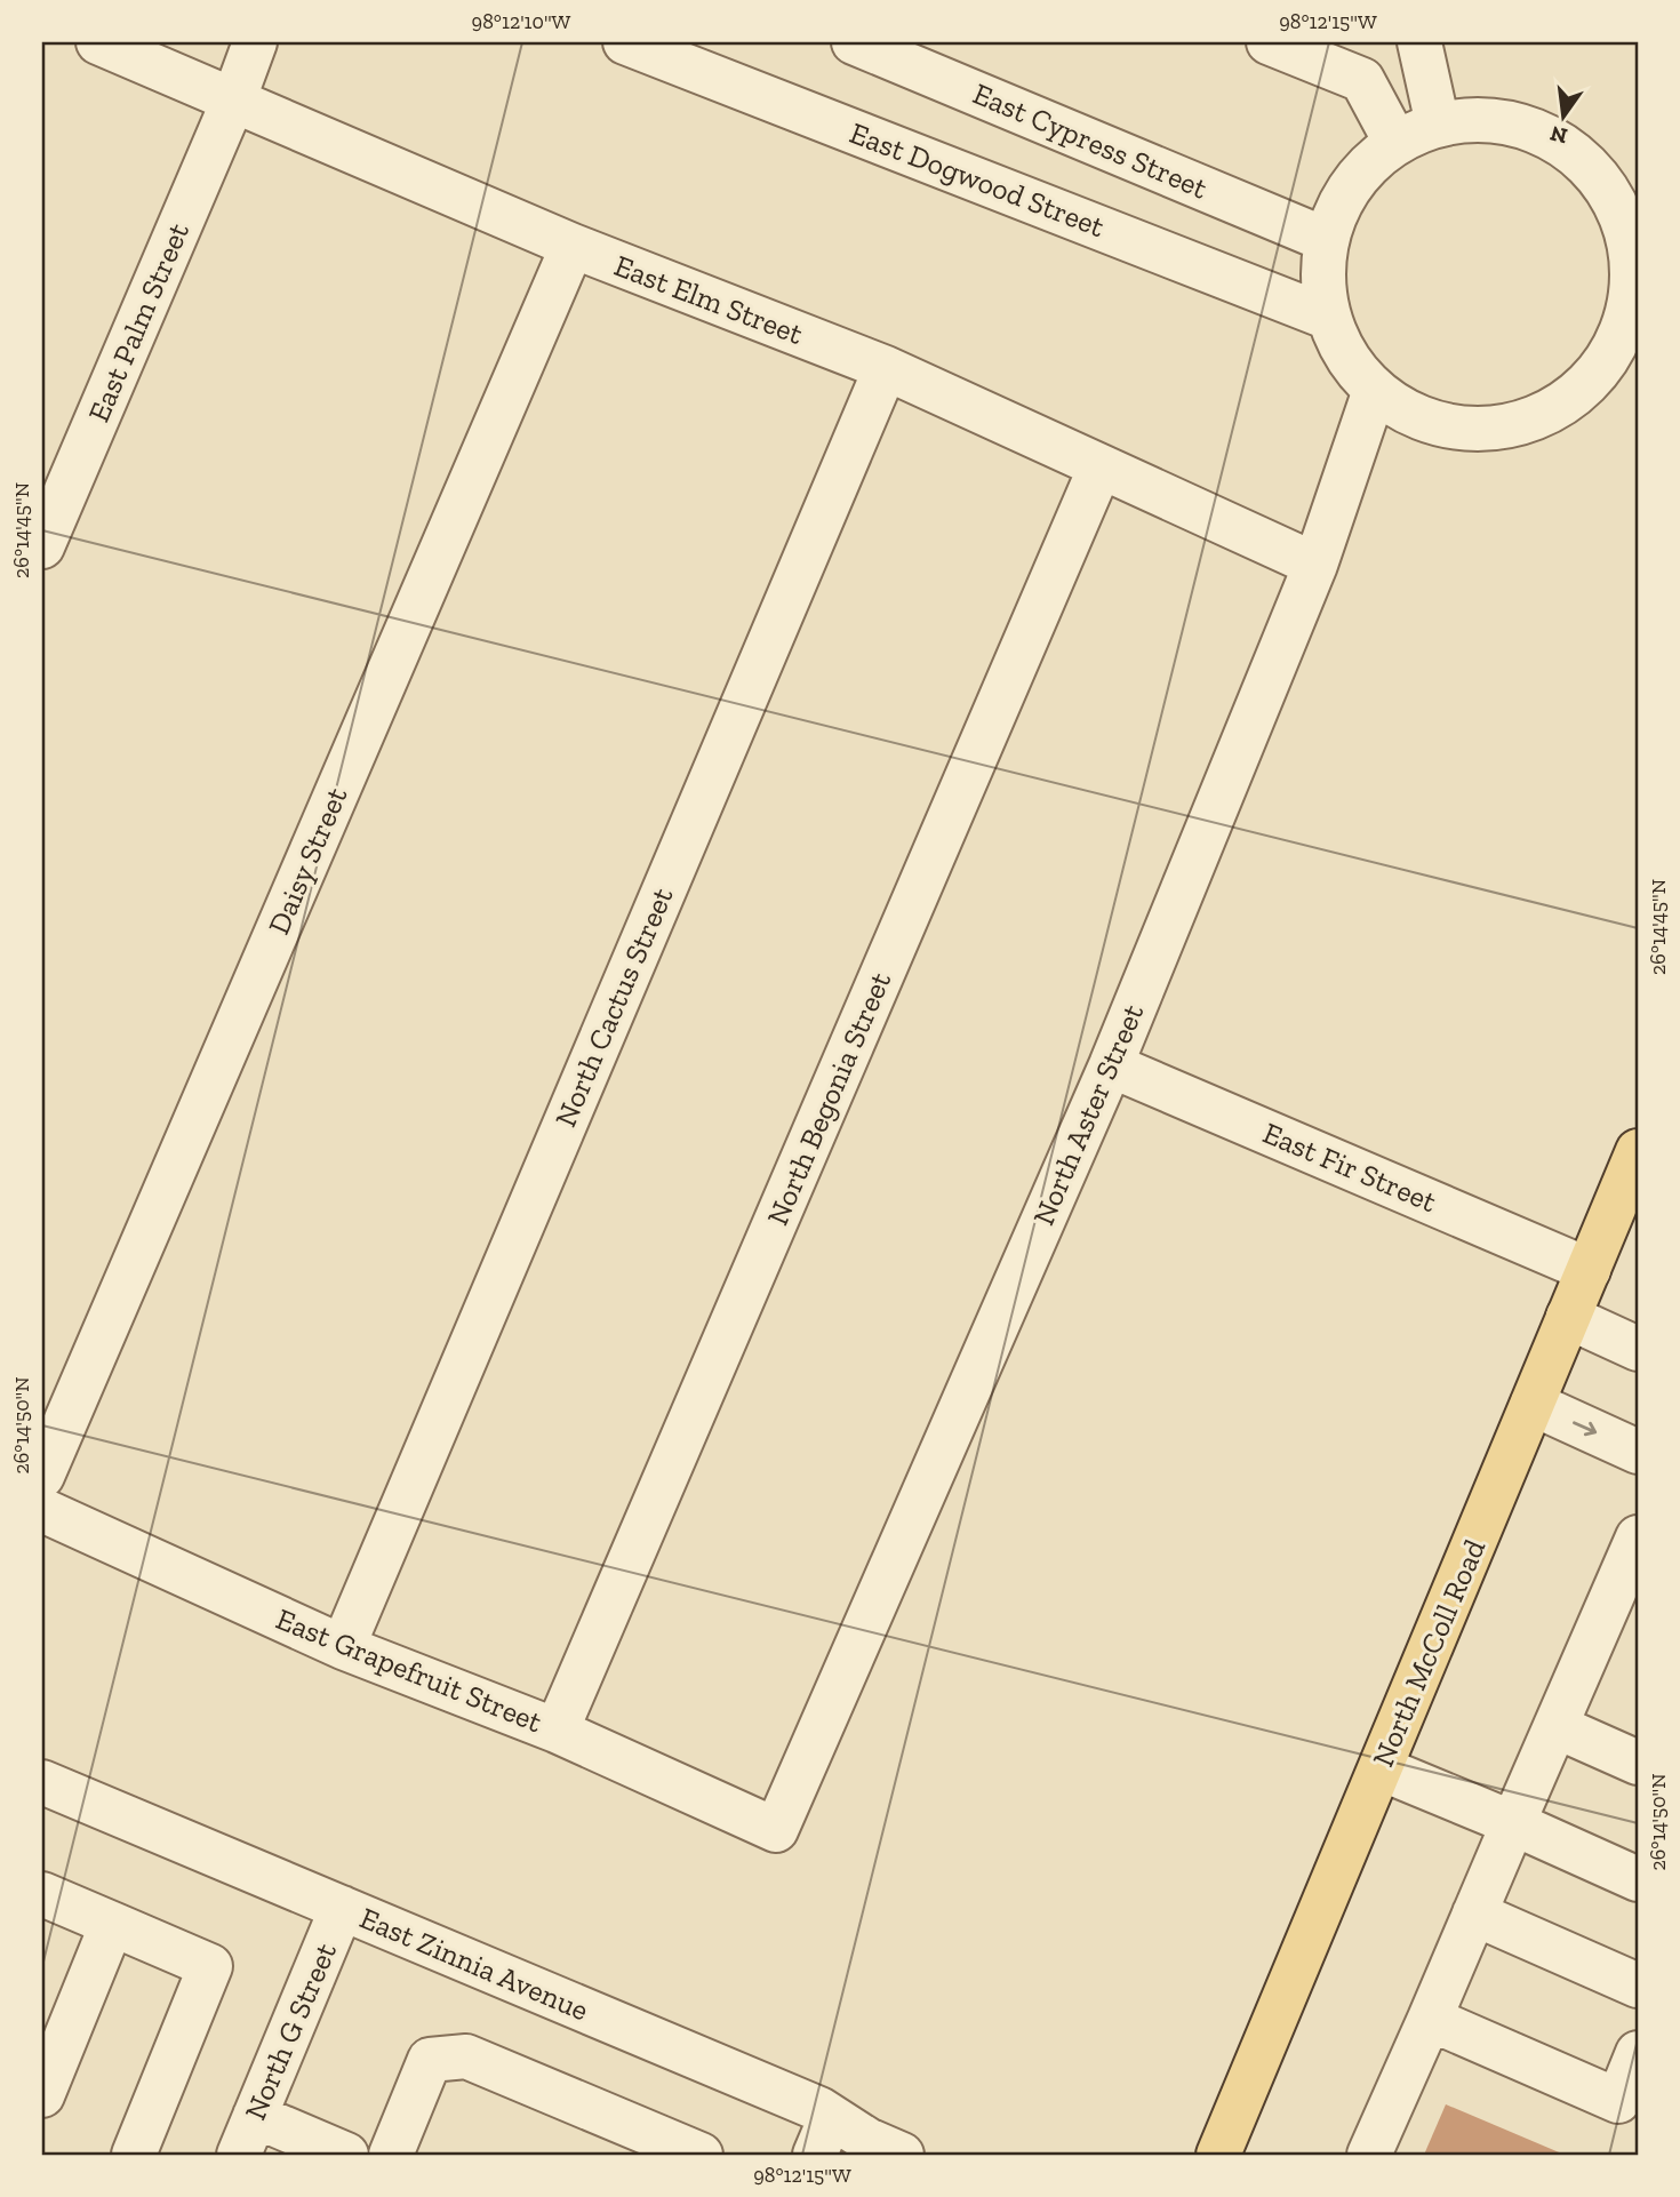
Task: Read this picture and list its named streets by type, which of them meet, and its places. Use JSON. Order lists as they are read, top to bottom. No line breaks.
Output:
{"streets":{"main road":["North McColl Road"],"street":["East Cypress Street","East Dogwood Street","East Elm Street","East Palm Street","Daisy Street","North Cactus Street","North Begonia Street","North Aster Street","East Fir Street","East Grapefruit Street","East Zinnia Avenue","North G Street"]},"crossings":[["East Elm Street","East Palm Street"],["East Elm Street","Daisy Street"],["East Elm Street","North Cactus Street"],["East Elm Street","North Begonia Street"],["East Elm Street","North Aster Street"],["North Cactus Street","East Grapefruit Street"],["North Begonia Street","East Grapefruit Street"],["North Aster Street","East Fir Street"],["North Aster Street","East Grapefruit Street"],["East Fir Street","North McColl Road"],["East Zinnia Avenue","North G Street"]],"north":"bottom","coordinates":["98°12'10\"W","98°12'15\"W","26°14'45\"N","26°14'50\"N"]}
